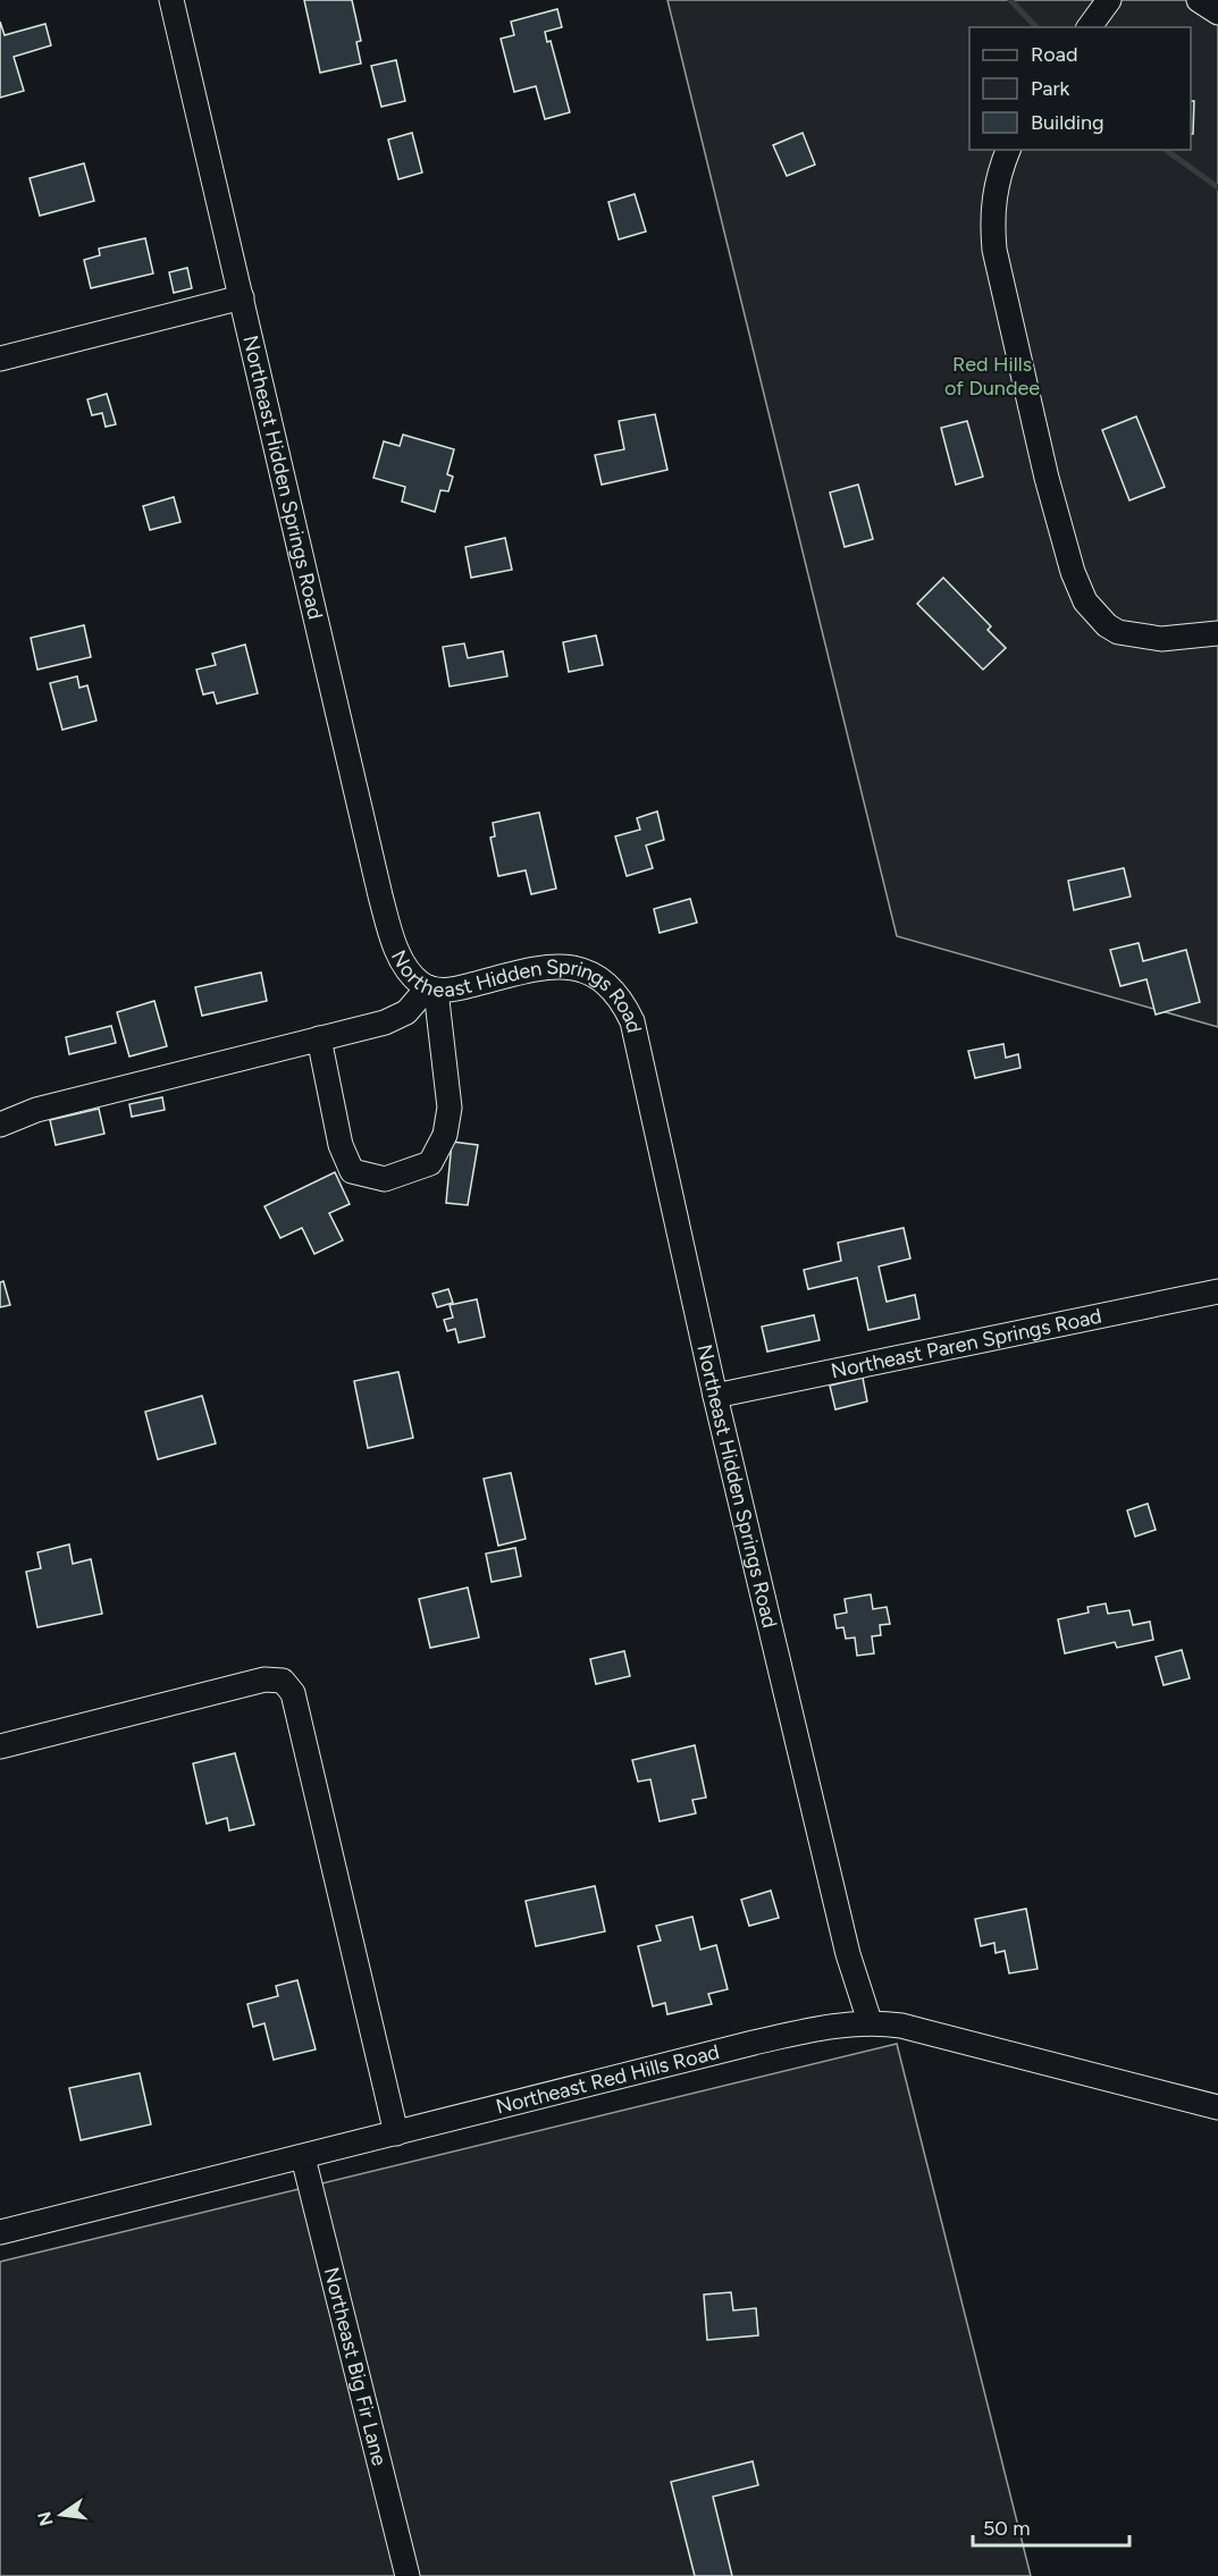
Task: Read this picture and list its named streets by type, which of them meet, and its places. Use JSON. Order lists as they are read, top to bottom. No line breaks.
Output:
{"streets":{"street":["Northeast Hidden Springs Road","Northeast Paren Springs Road","Northeast Red Hills Road","Northeast Big Fir Lane"]},"crossings":[["Northeast Hidden Springs Road","Northeast Paren Springs Road"],["Northeast Hidden Springs Road","Northeast Red Hills Road"],["Northeast Red Hills Road","Northeast Big Fir Lane"]],"parks":["Red Hills of Dundee"],"legend":["Road","Park","Building"],"scale_bar":"50 m","north":"left"}
